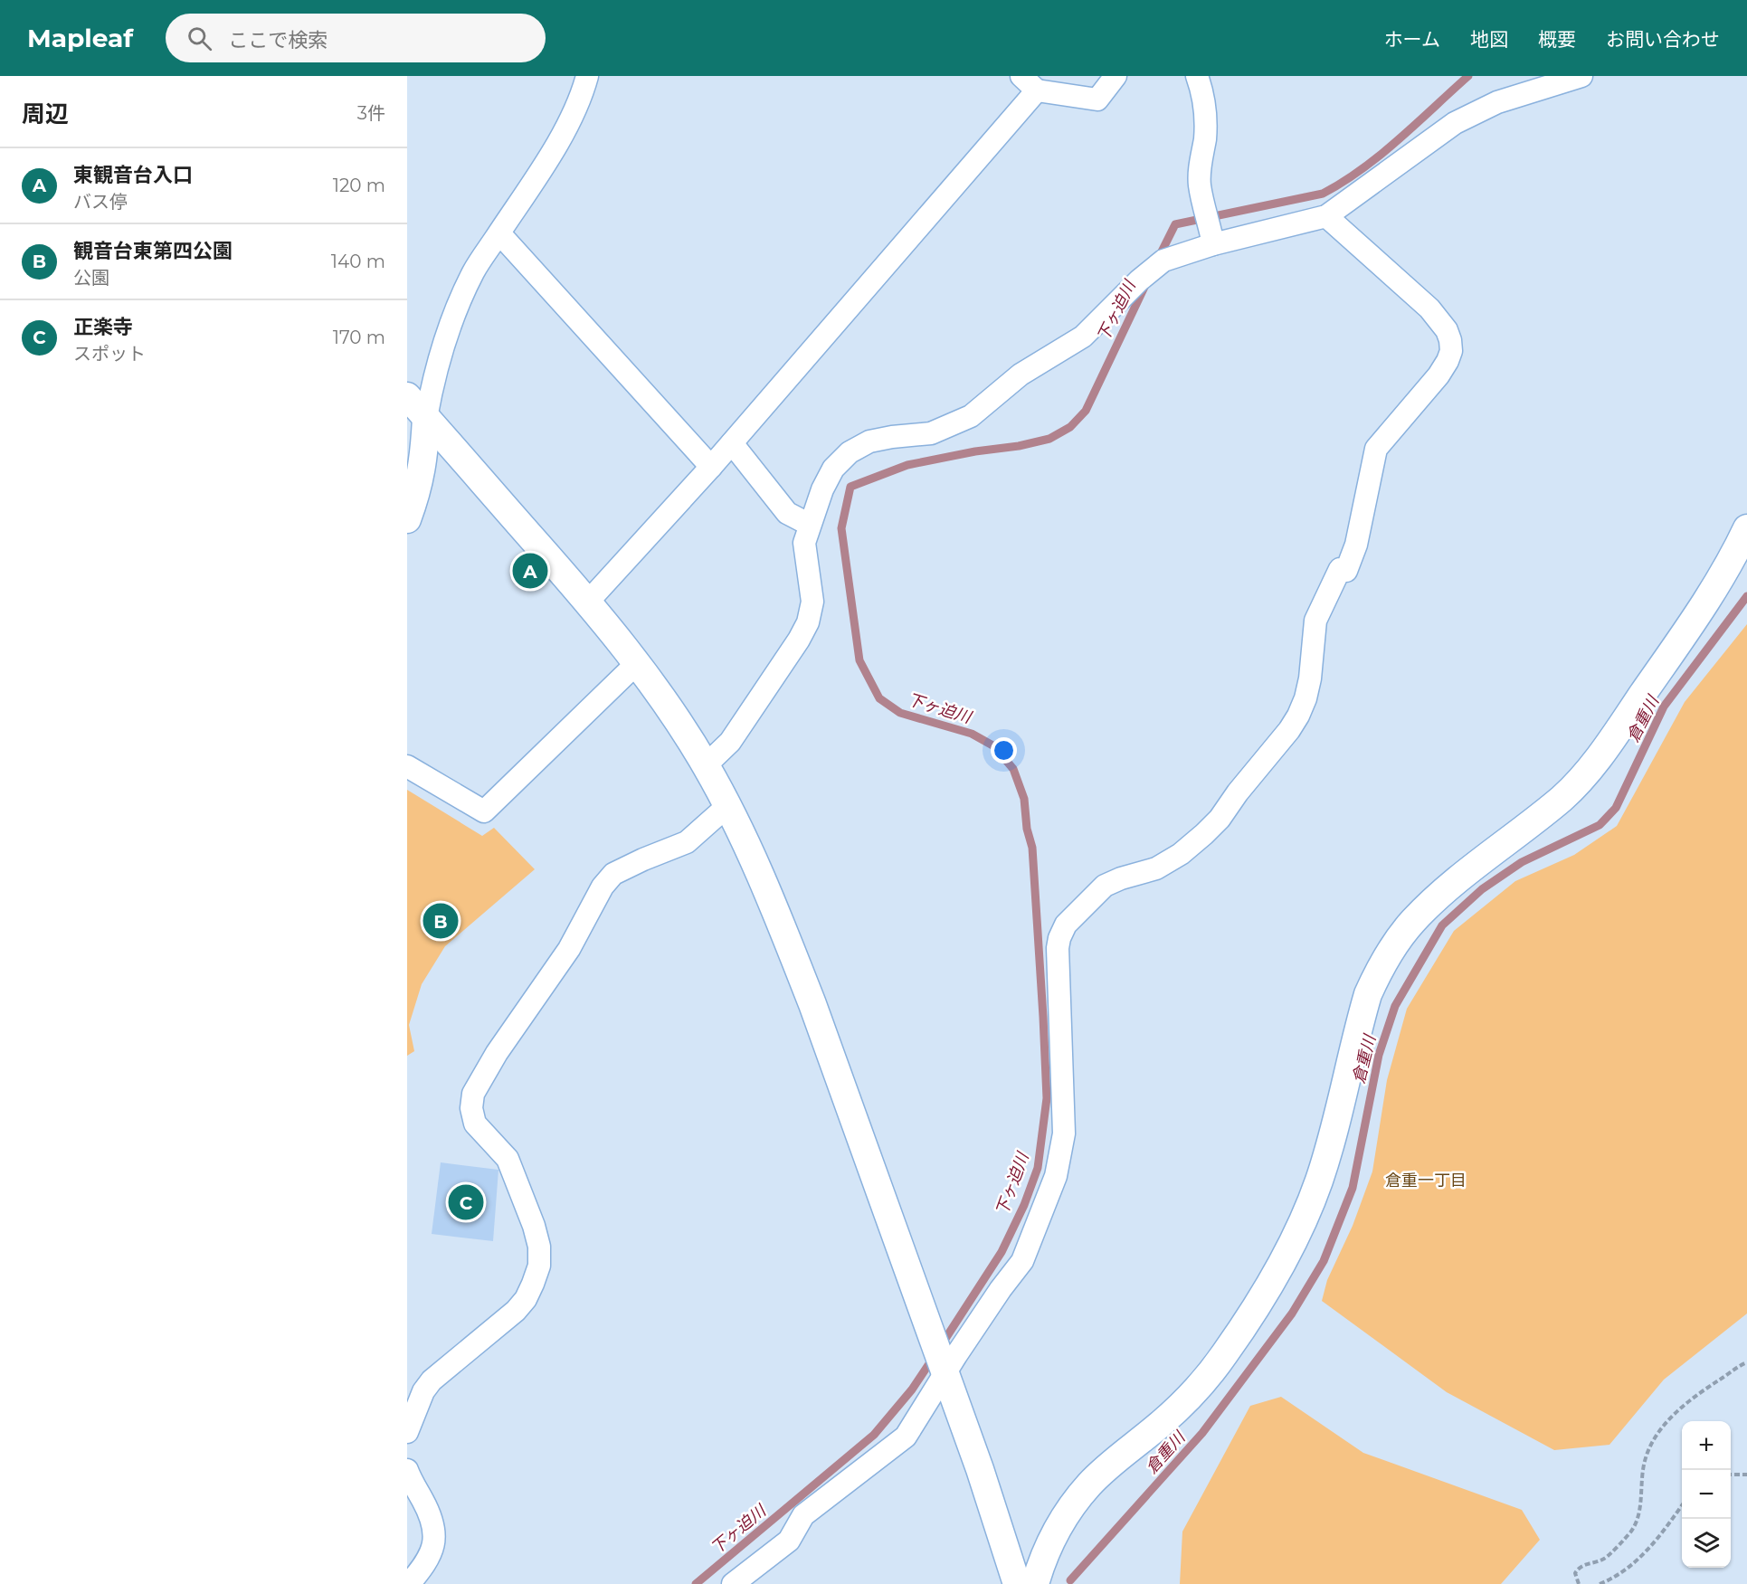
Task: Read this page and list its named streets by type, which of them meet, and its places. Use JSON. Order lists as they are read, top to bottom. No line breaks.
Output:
{"districts":["倉重一丁目"],"water":["下ヶ迫川","倉重川"],"page":{"header":"Mapleaf","search":"ここで検索","nav":["ホーム","地図","概要","お問い合わせ"],"heading":["周辺","3件"],"list":[{"mark":"A","name":"東観音台入口","note":"バス停","value":"120 m"},{"mark":"B","name":"観音台東第四公園","note":"公園","value":"140 m"},{"mark":"C","name":"正楽寺","note":"スポット","value":"170 m"}],"pins":["A","B","C"],"map_buttons":["+","−"]}}
